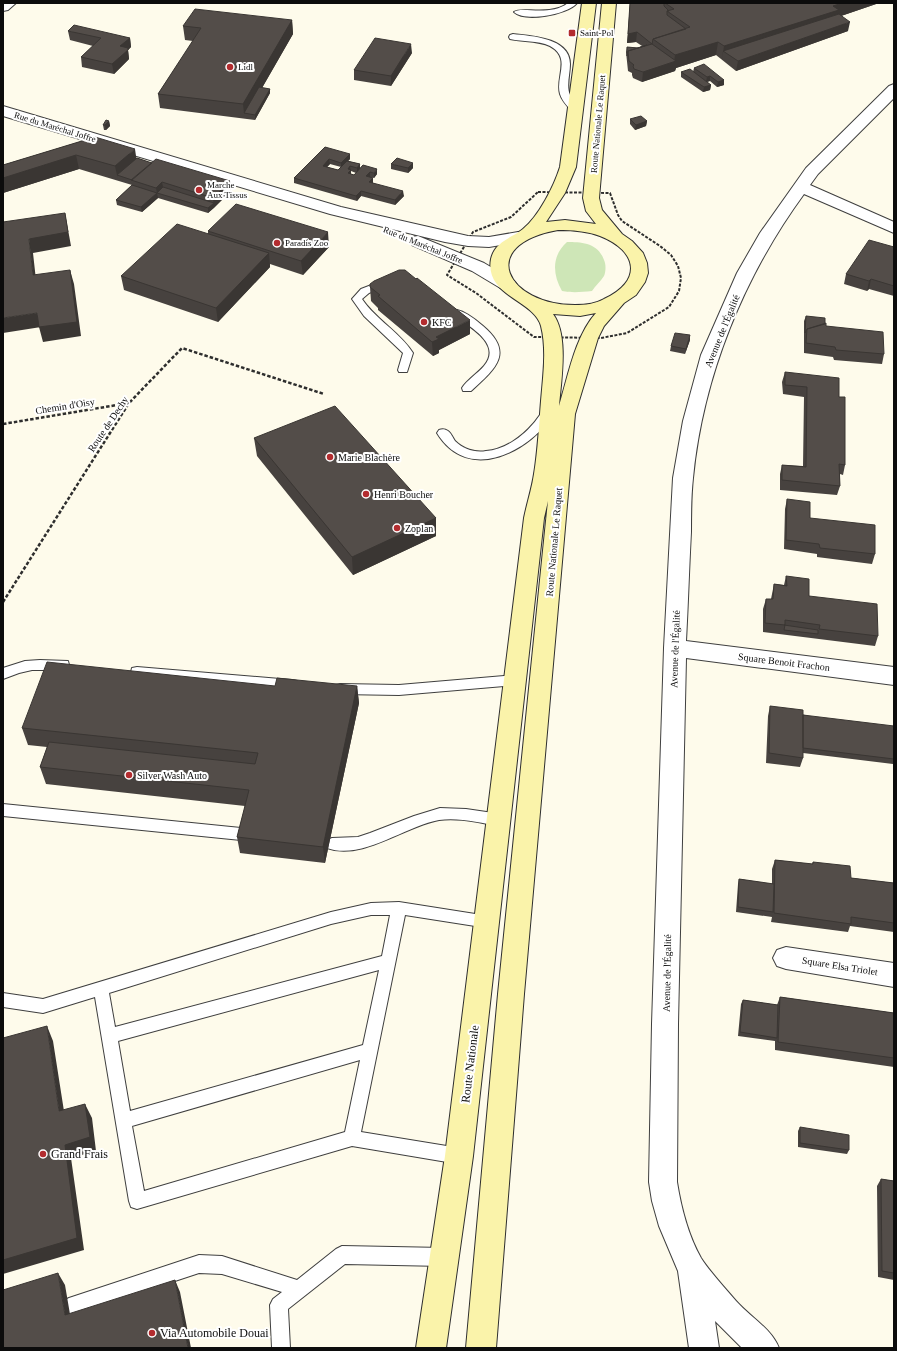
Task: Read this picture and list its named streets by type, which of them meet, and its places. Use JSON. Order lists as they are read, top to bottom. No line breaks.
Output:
{"streets":{"main road":["Route Nationale Le Raquet","Route Nationale"],"street":["Rue du Maréchal Joffre","Avenue de l'Égalité","Square Benoit Frachon","Square Elsa Triolet"],"path":["Chemin d'Oisy","Route de Dechy"]},"crossings":[["Route Nationale Le Raquet","Rue du Maréchal Joffre"],["Route Nationale Le Raquet","Route Nationale"],["Avenue de l'Égalité","Square Benoit Frachon"],["Chemin d'Oisy","Route de Dechy"]],"places":{"transit":["Saint-Pol"],"other":["Lidl","Marche Aux Tissus","Paradis Zoo","KFC","Marie Blachère","Henri Boucher","Zoplan","Silver Wash Auto","Grand Frais","Via Automobile Douai"]}}
